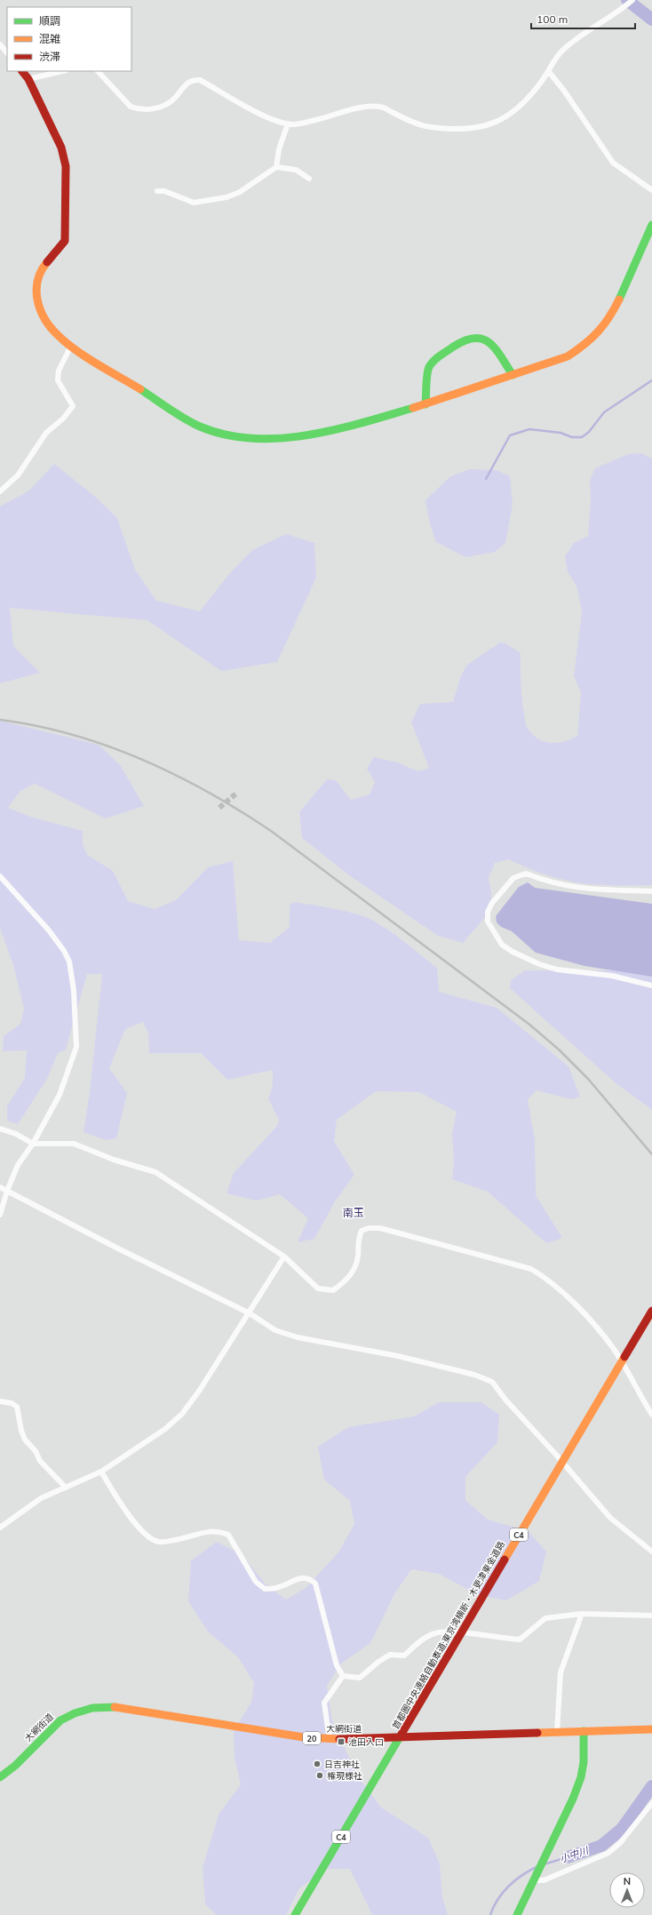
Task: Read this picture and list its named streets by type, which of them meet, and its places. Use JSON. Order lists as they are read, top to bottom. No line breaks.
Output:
{"streets":{"main road":["C4","首都圏中央連絡自動車道;東京湾横断・木更津東金道路","大網街道","20"]},"districts":["南玉"],"water":["小中川"],"places":{"transit":["池田入口"],"other":["日吉神社","権現様社"]},"legend":["順調","混雑","渋滞"],"scale_bar":"100 m","north":"top"}
